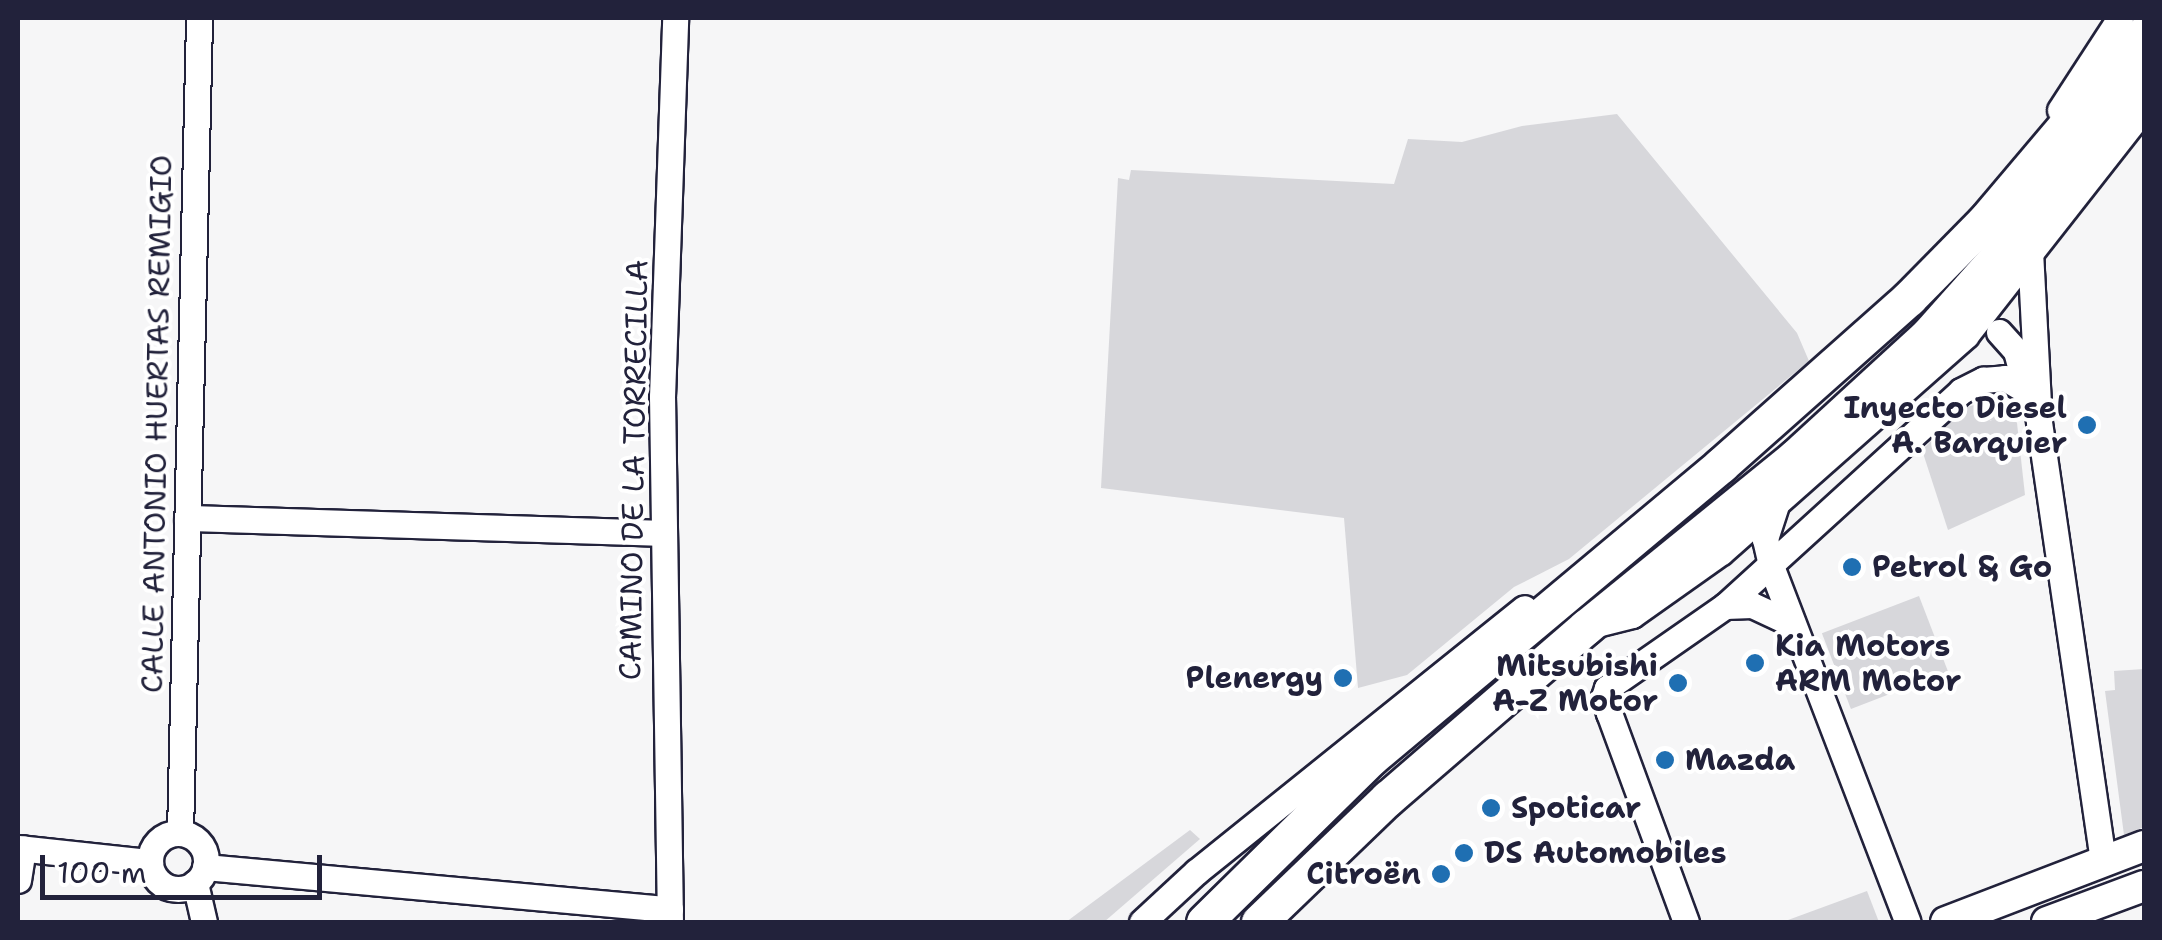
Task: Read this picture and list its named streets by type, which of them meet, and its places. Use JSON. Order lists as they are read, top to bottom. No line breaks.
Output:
{"streets":{"street":["CALLE ANTONIO HUERTAS REMIGIO","CAMINO DE LA TORRECILLA"]},"places":["Inyecto Diesel A. Barquier","Petrol & Go","Kia Motors ARM Motor","Plenergy","Mitsubishi A-Z Motor","Mazda","Spoticar","DS Automobiles","Citroën"],"scale_bar":"100 m"}
